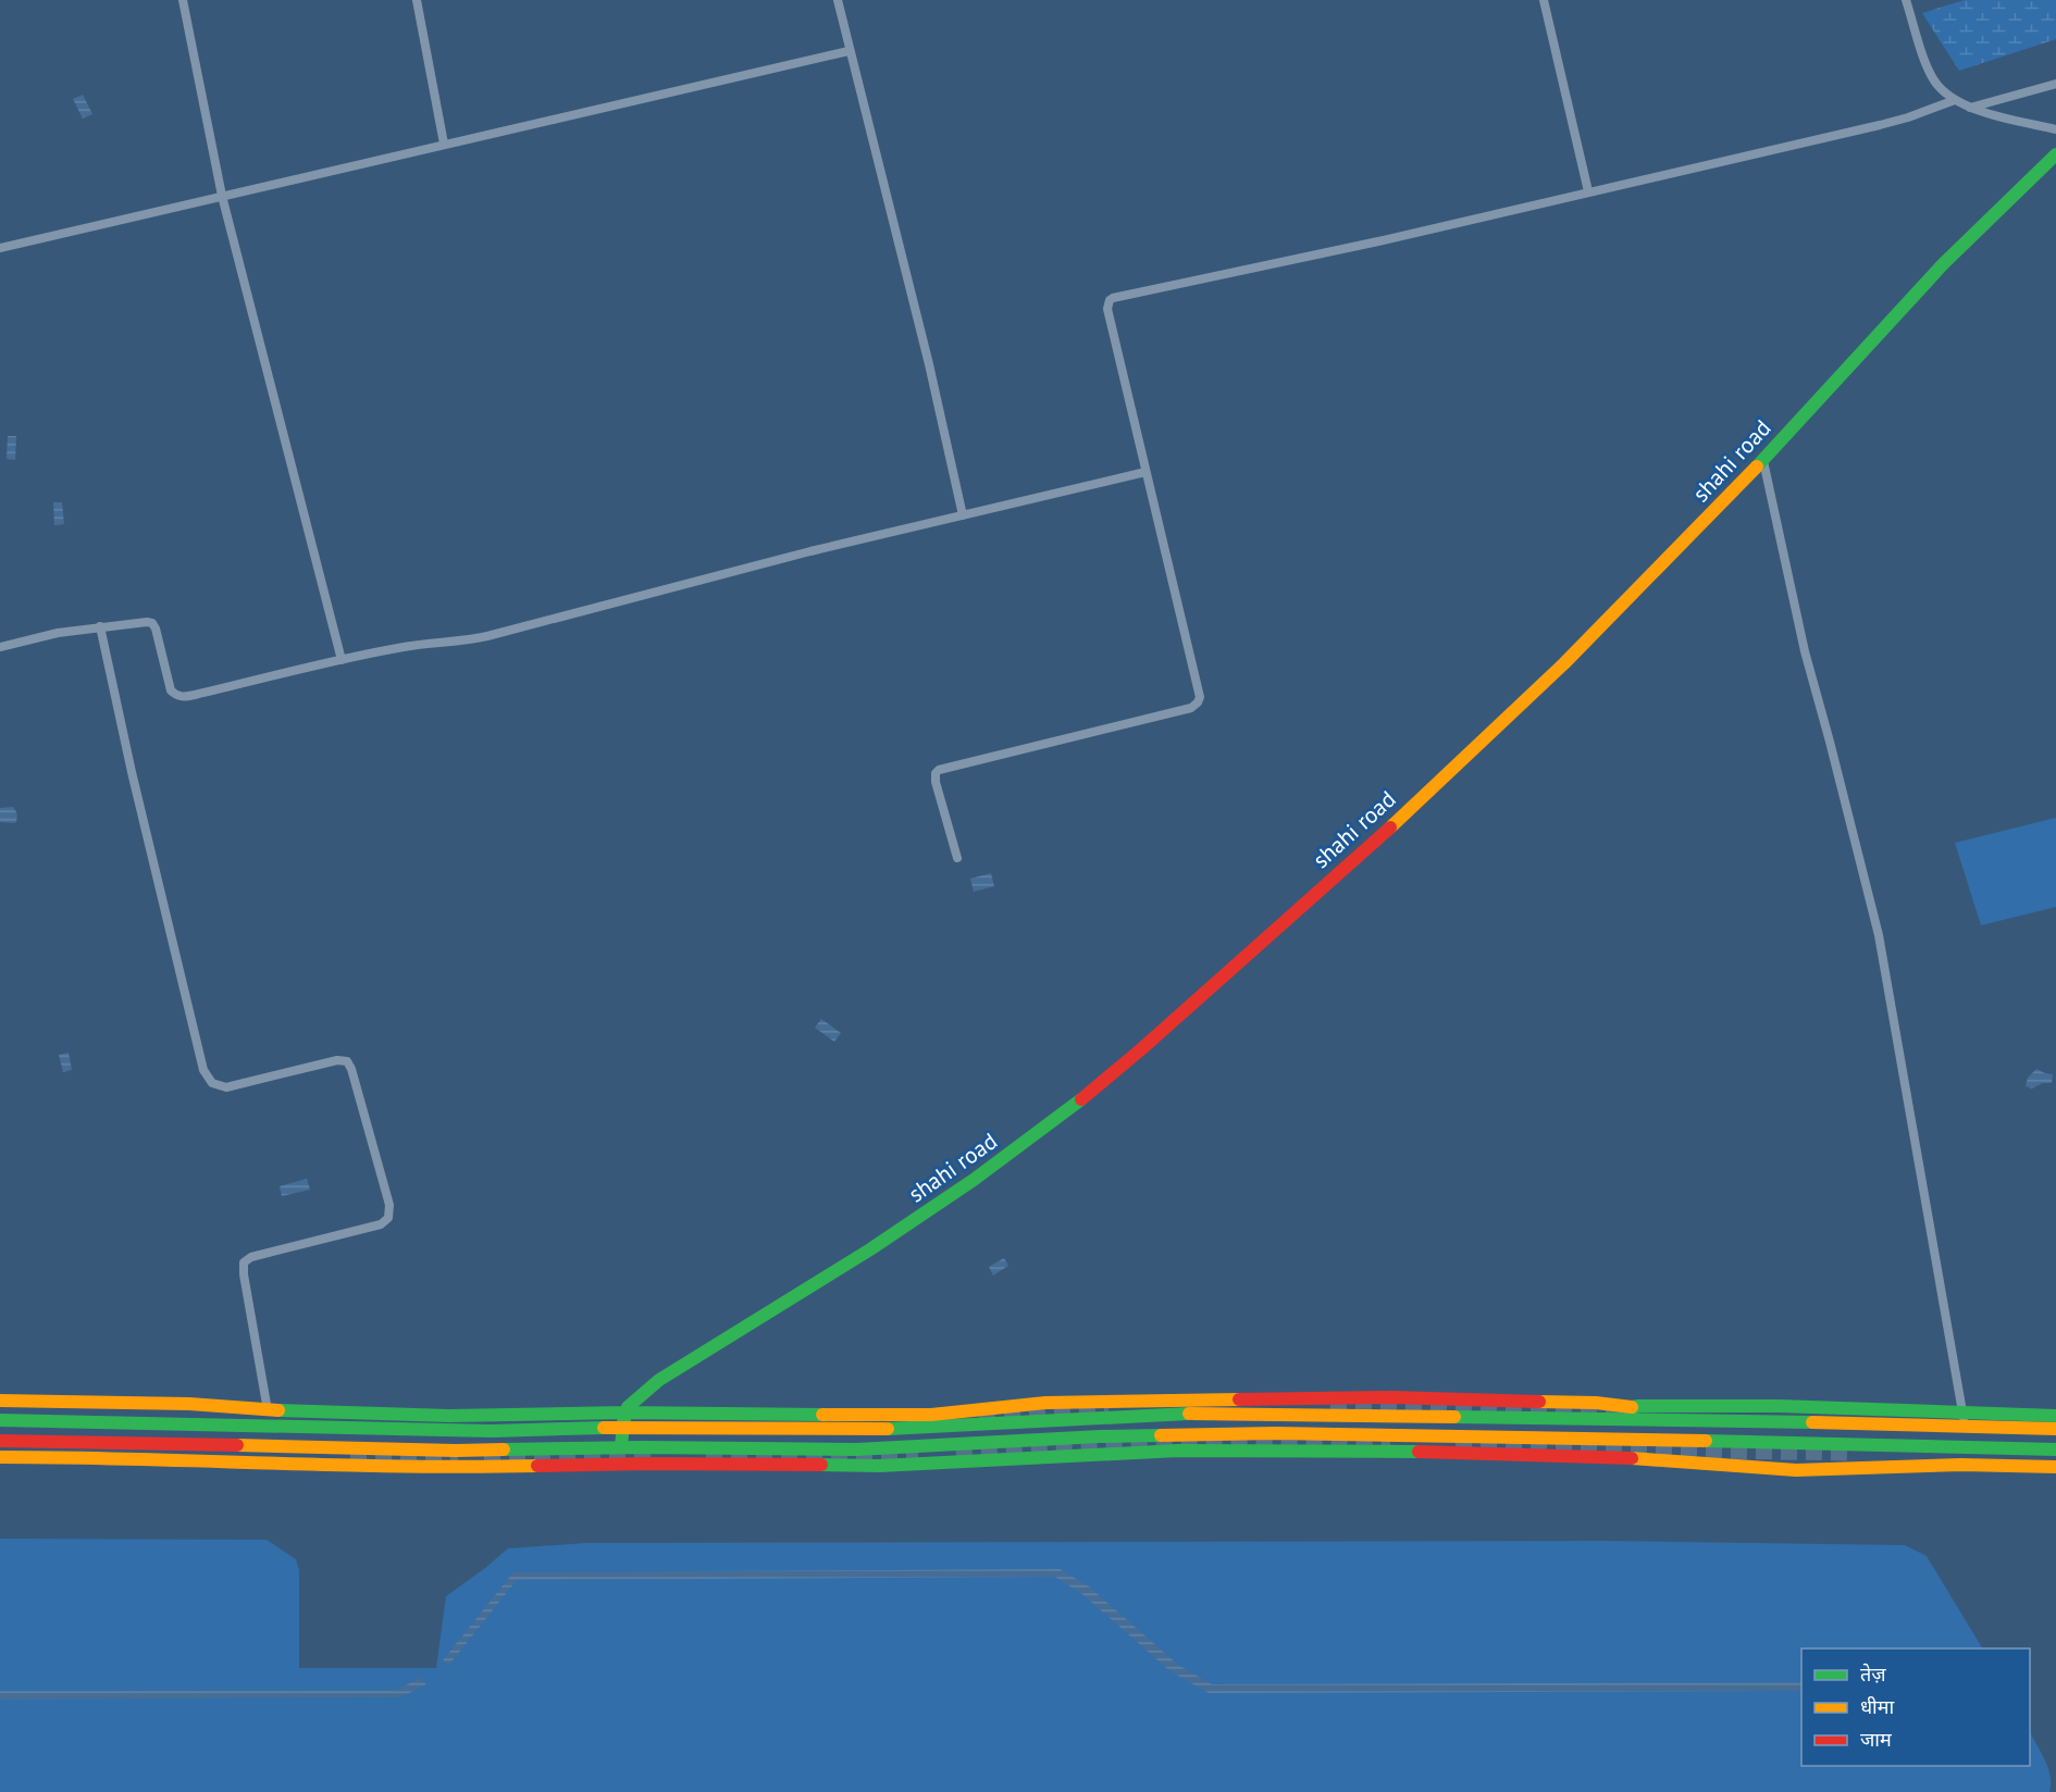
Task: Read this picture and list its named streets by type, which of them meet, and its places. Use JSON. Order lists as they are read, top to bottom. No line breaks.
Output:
{"streets":{"main road":["shahi road"]},"legend":["तेज़","धीमा","जाम"]}
